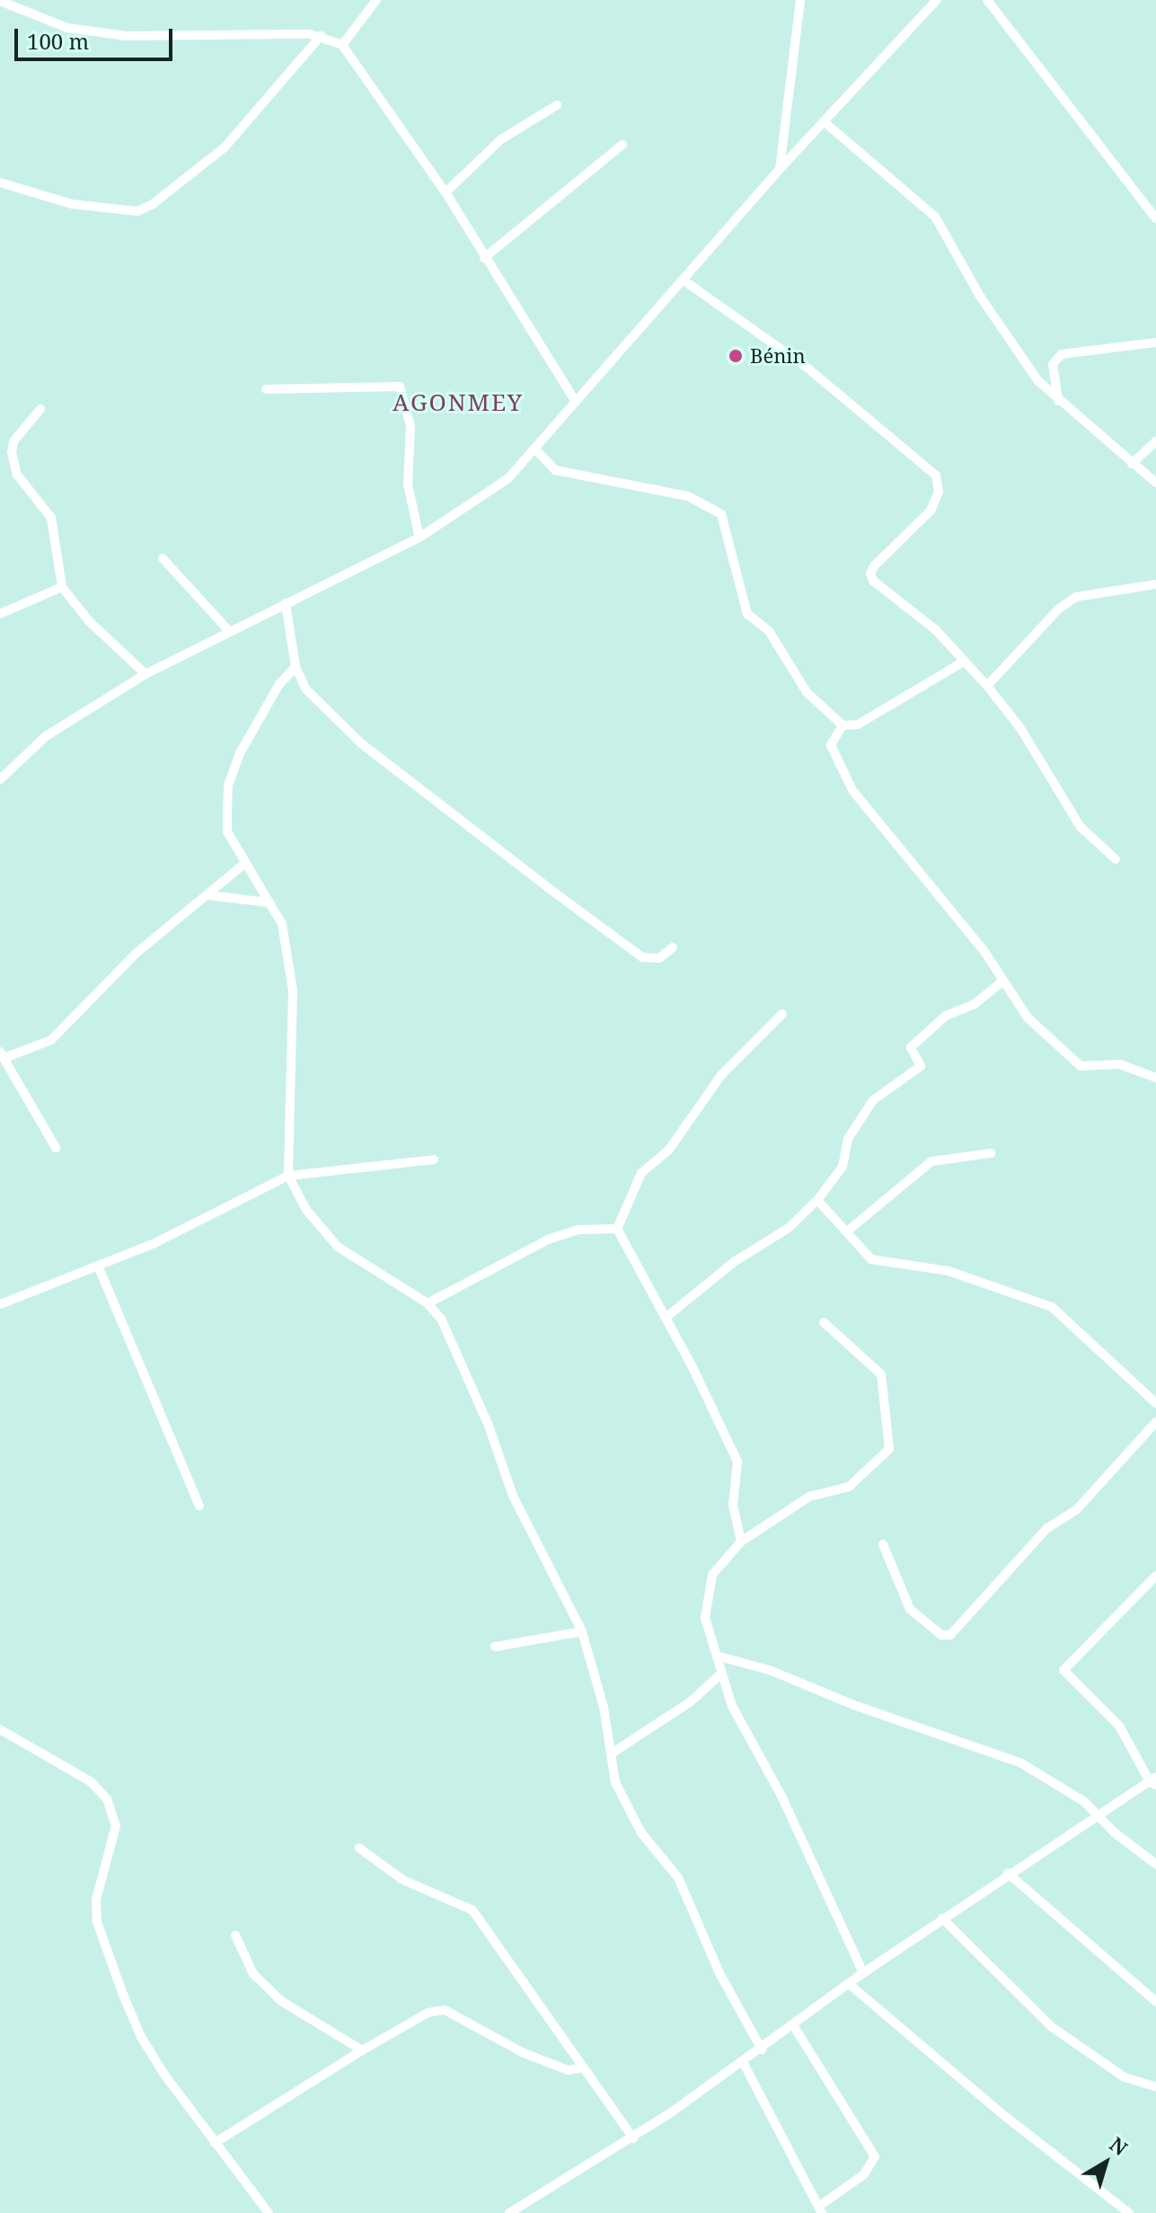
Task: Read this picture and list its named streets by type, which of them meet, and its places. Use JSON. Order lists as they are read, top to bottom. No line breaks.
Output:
{"districts":["AGONMEY"],"places":["Bénin"],"scale_bar":"100 m","north":"top right"}
